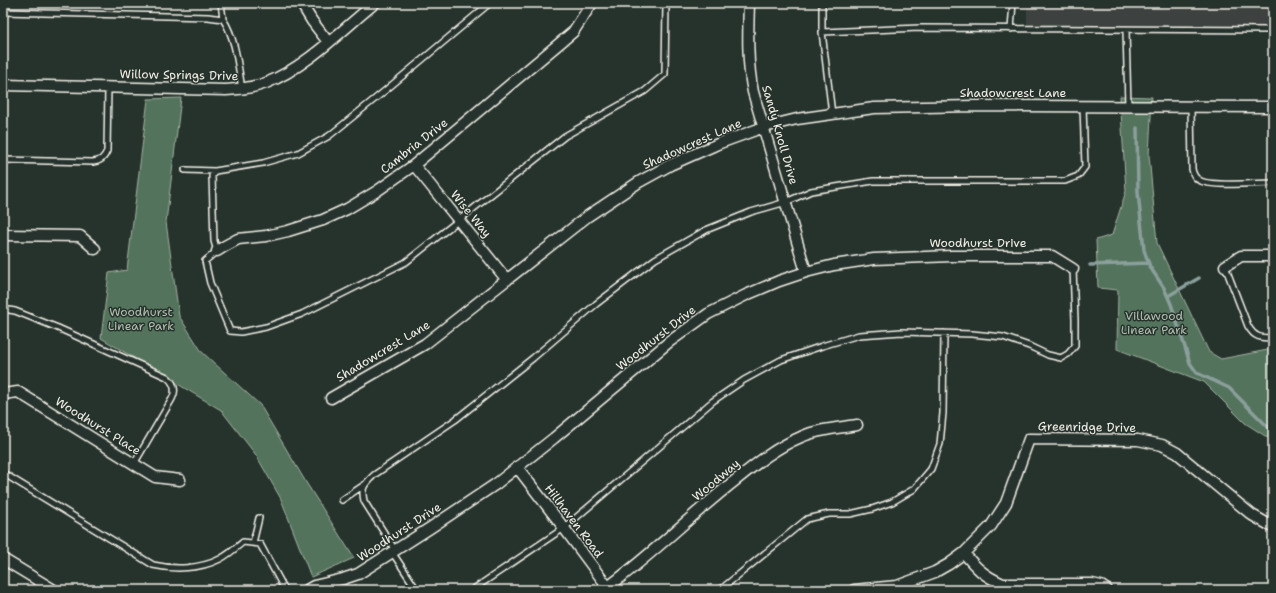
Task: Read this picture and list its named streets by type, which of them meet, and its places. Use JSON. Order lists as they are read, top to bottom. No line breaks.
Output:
{"streets":{"street":["Willow Springs Drive","Shadowcrest Lane","Sandy Knoll Drive","Cambria Drive","Wise Way","Woodhurst Drive","Woodhurst Place","Greenridge Drive","Woodway","Hillhaven Road"]},"crossings":[["Shadowcrest Lane","Sandy Knoll Drive"],["Shadowcrest Lane","Wise Way"],["Sandy Knoll Drive","Woodhurst Drive"],["Cambria Drive","Wise Way"],["Woodhurst Drive","Hillhaven Road"],["Woodway","Hillhaven Road"]],"parks":["Woodhurst Linear Park","Villawood Linear Park"]}
